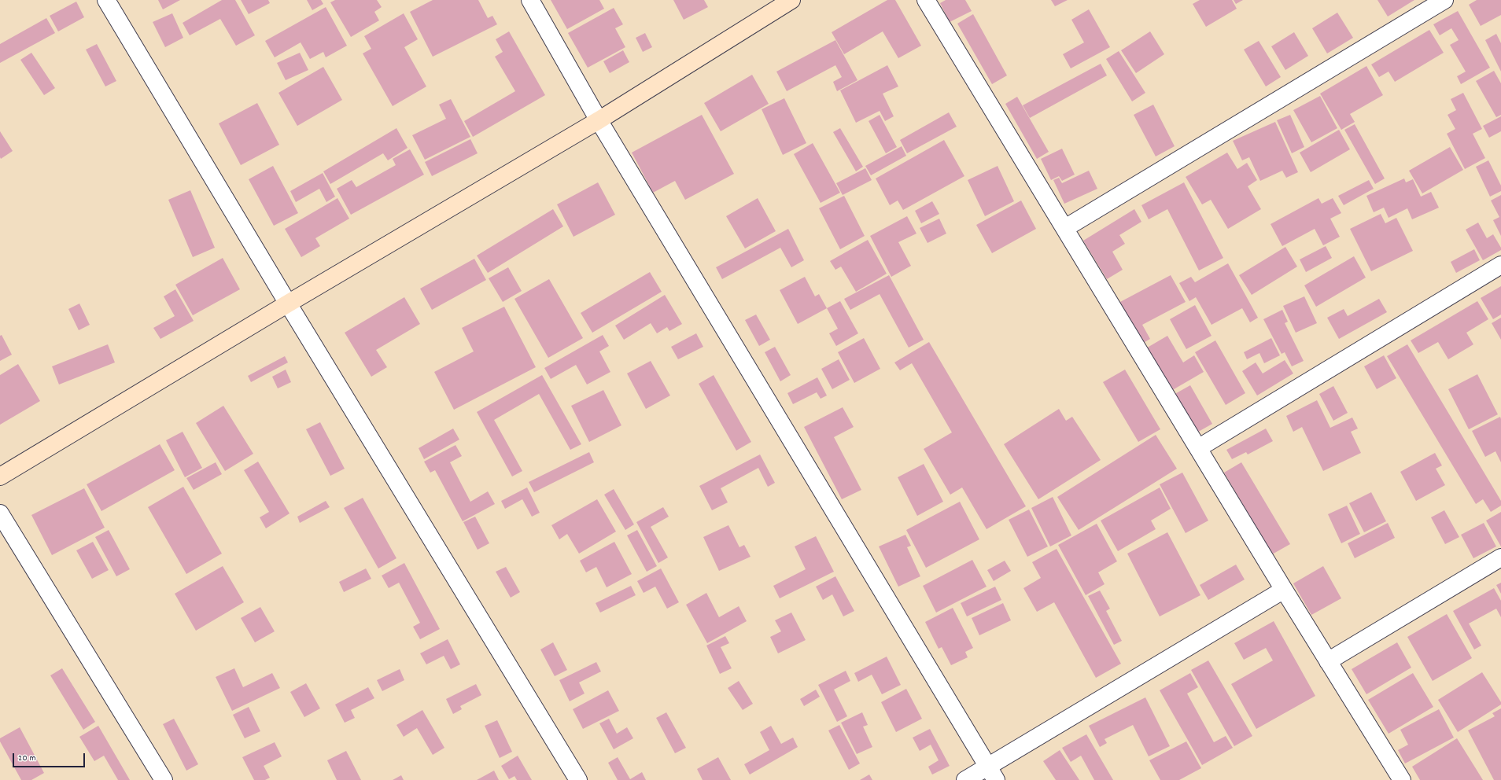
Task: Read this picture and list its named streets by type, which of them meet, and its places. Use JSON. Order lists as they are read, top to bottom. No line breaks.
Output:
{"scale_bar":"20 m"}
